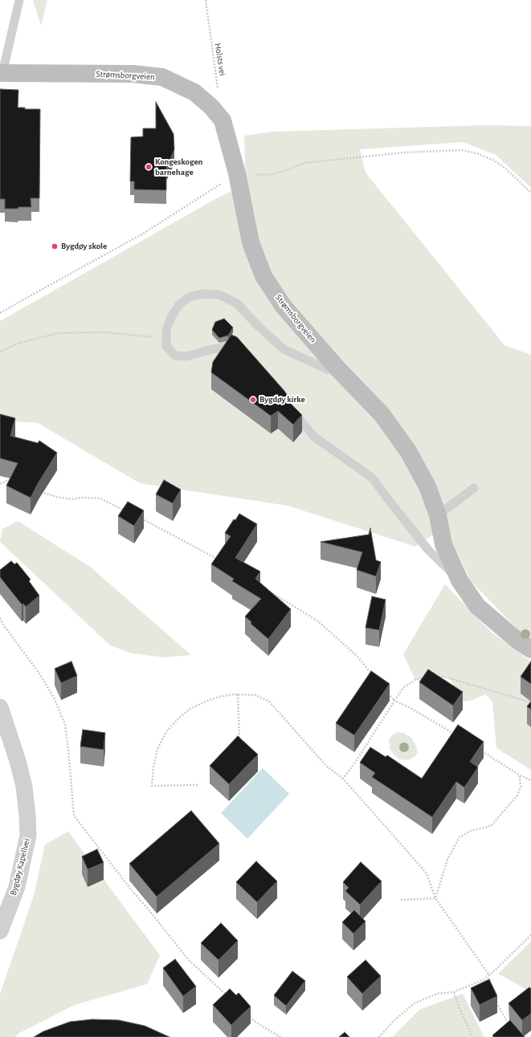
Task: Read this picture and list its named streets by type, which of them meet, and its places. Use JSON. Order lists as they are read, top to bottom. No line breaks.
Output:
{"streets":{"street":["Strømsborgveien","Bygdøy Kapellvei"],"path":["Holsts vei"]},"places":["Kongeskogen barnehage","Bygdøy skole","Bygdøy kirke"]}
